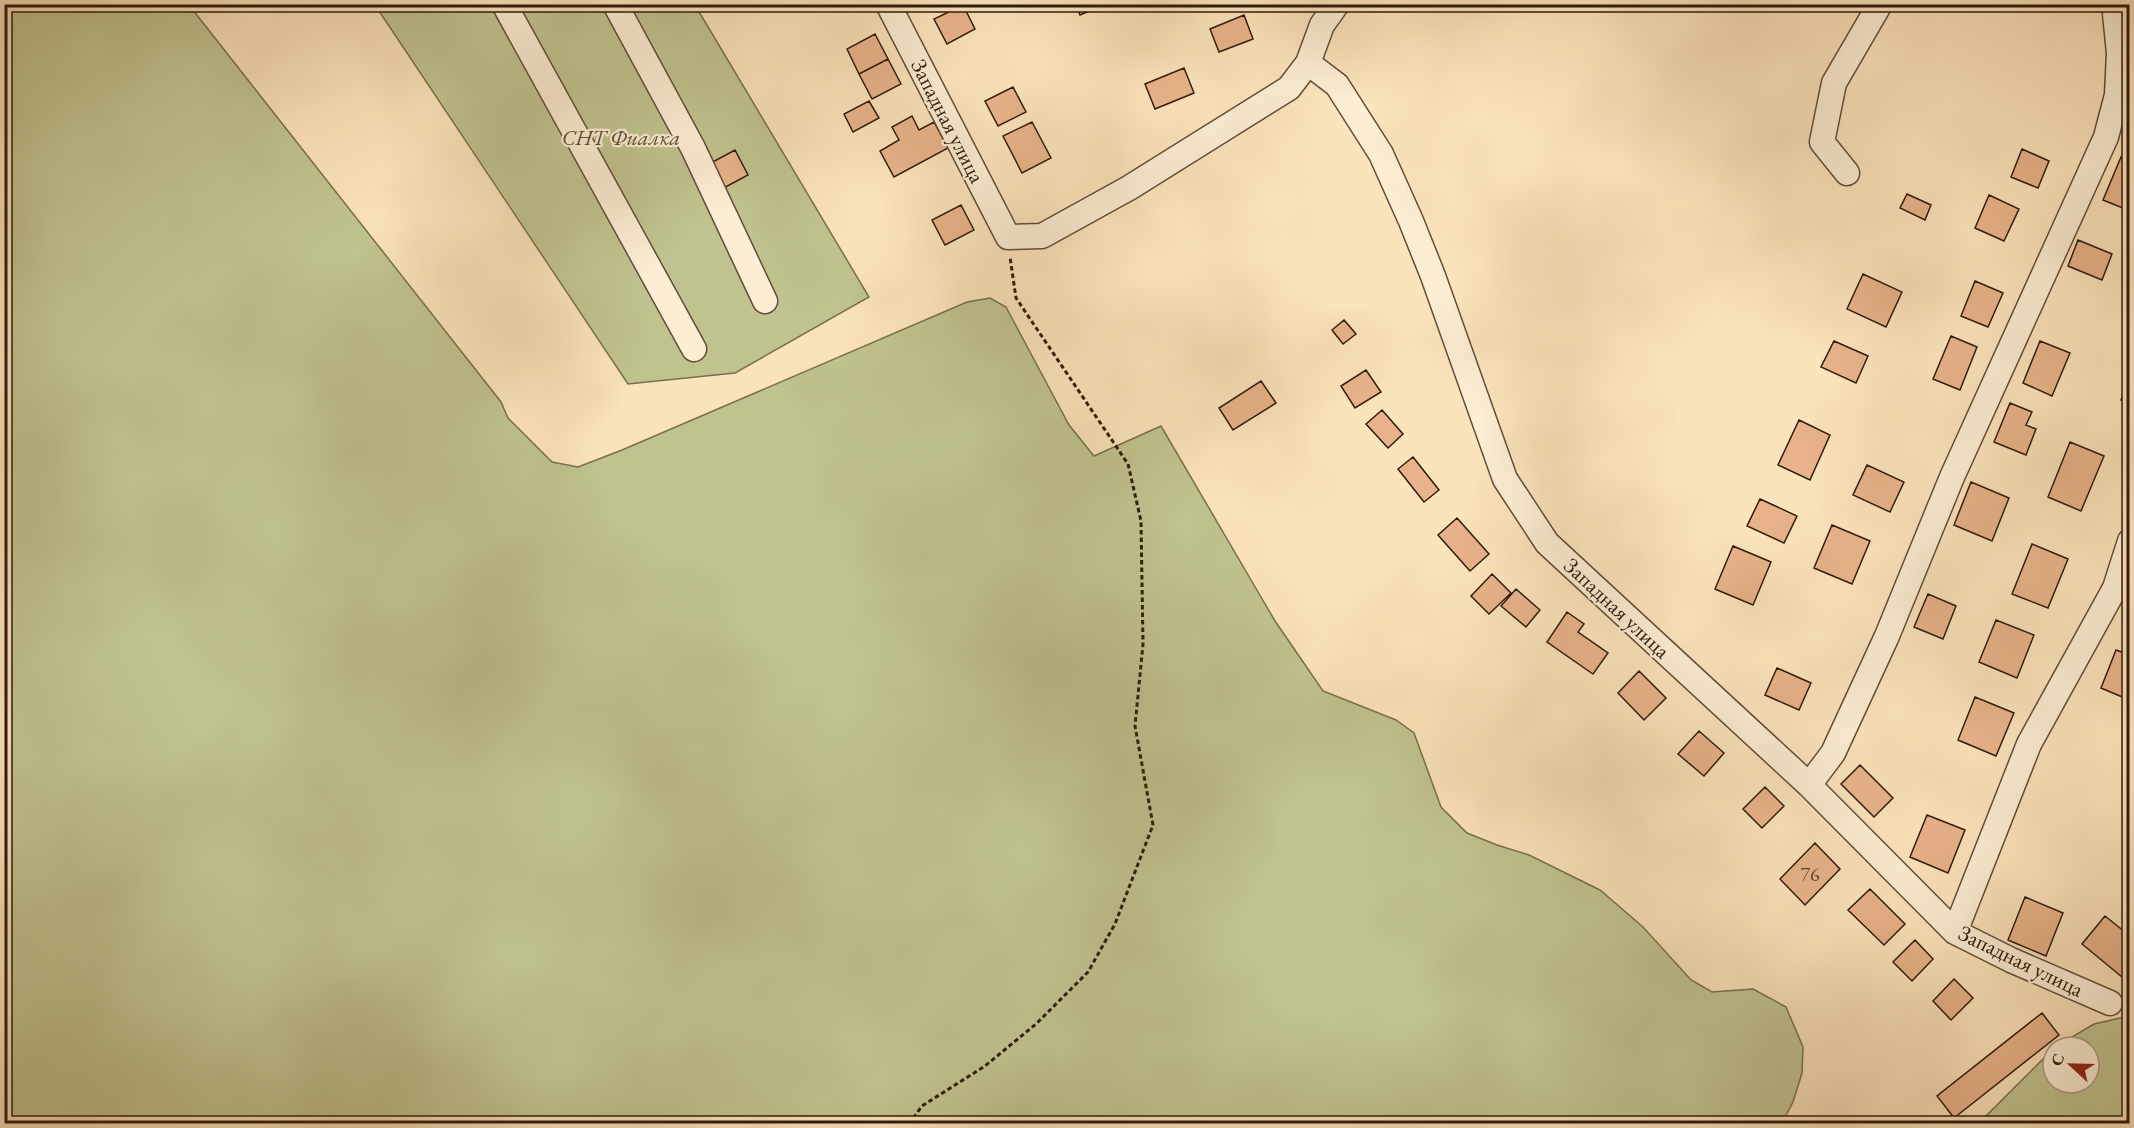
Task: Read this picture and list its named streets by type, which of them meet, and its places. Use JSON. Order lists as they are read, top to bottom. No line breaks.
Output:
{"streets":{"street":["Западная улица"]},"parks":["СНТ Фиалка"],"house_numbers":["76"],"north":"left"}
